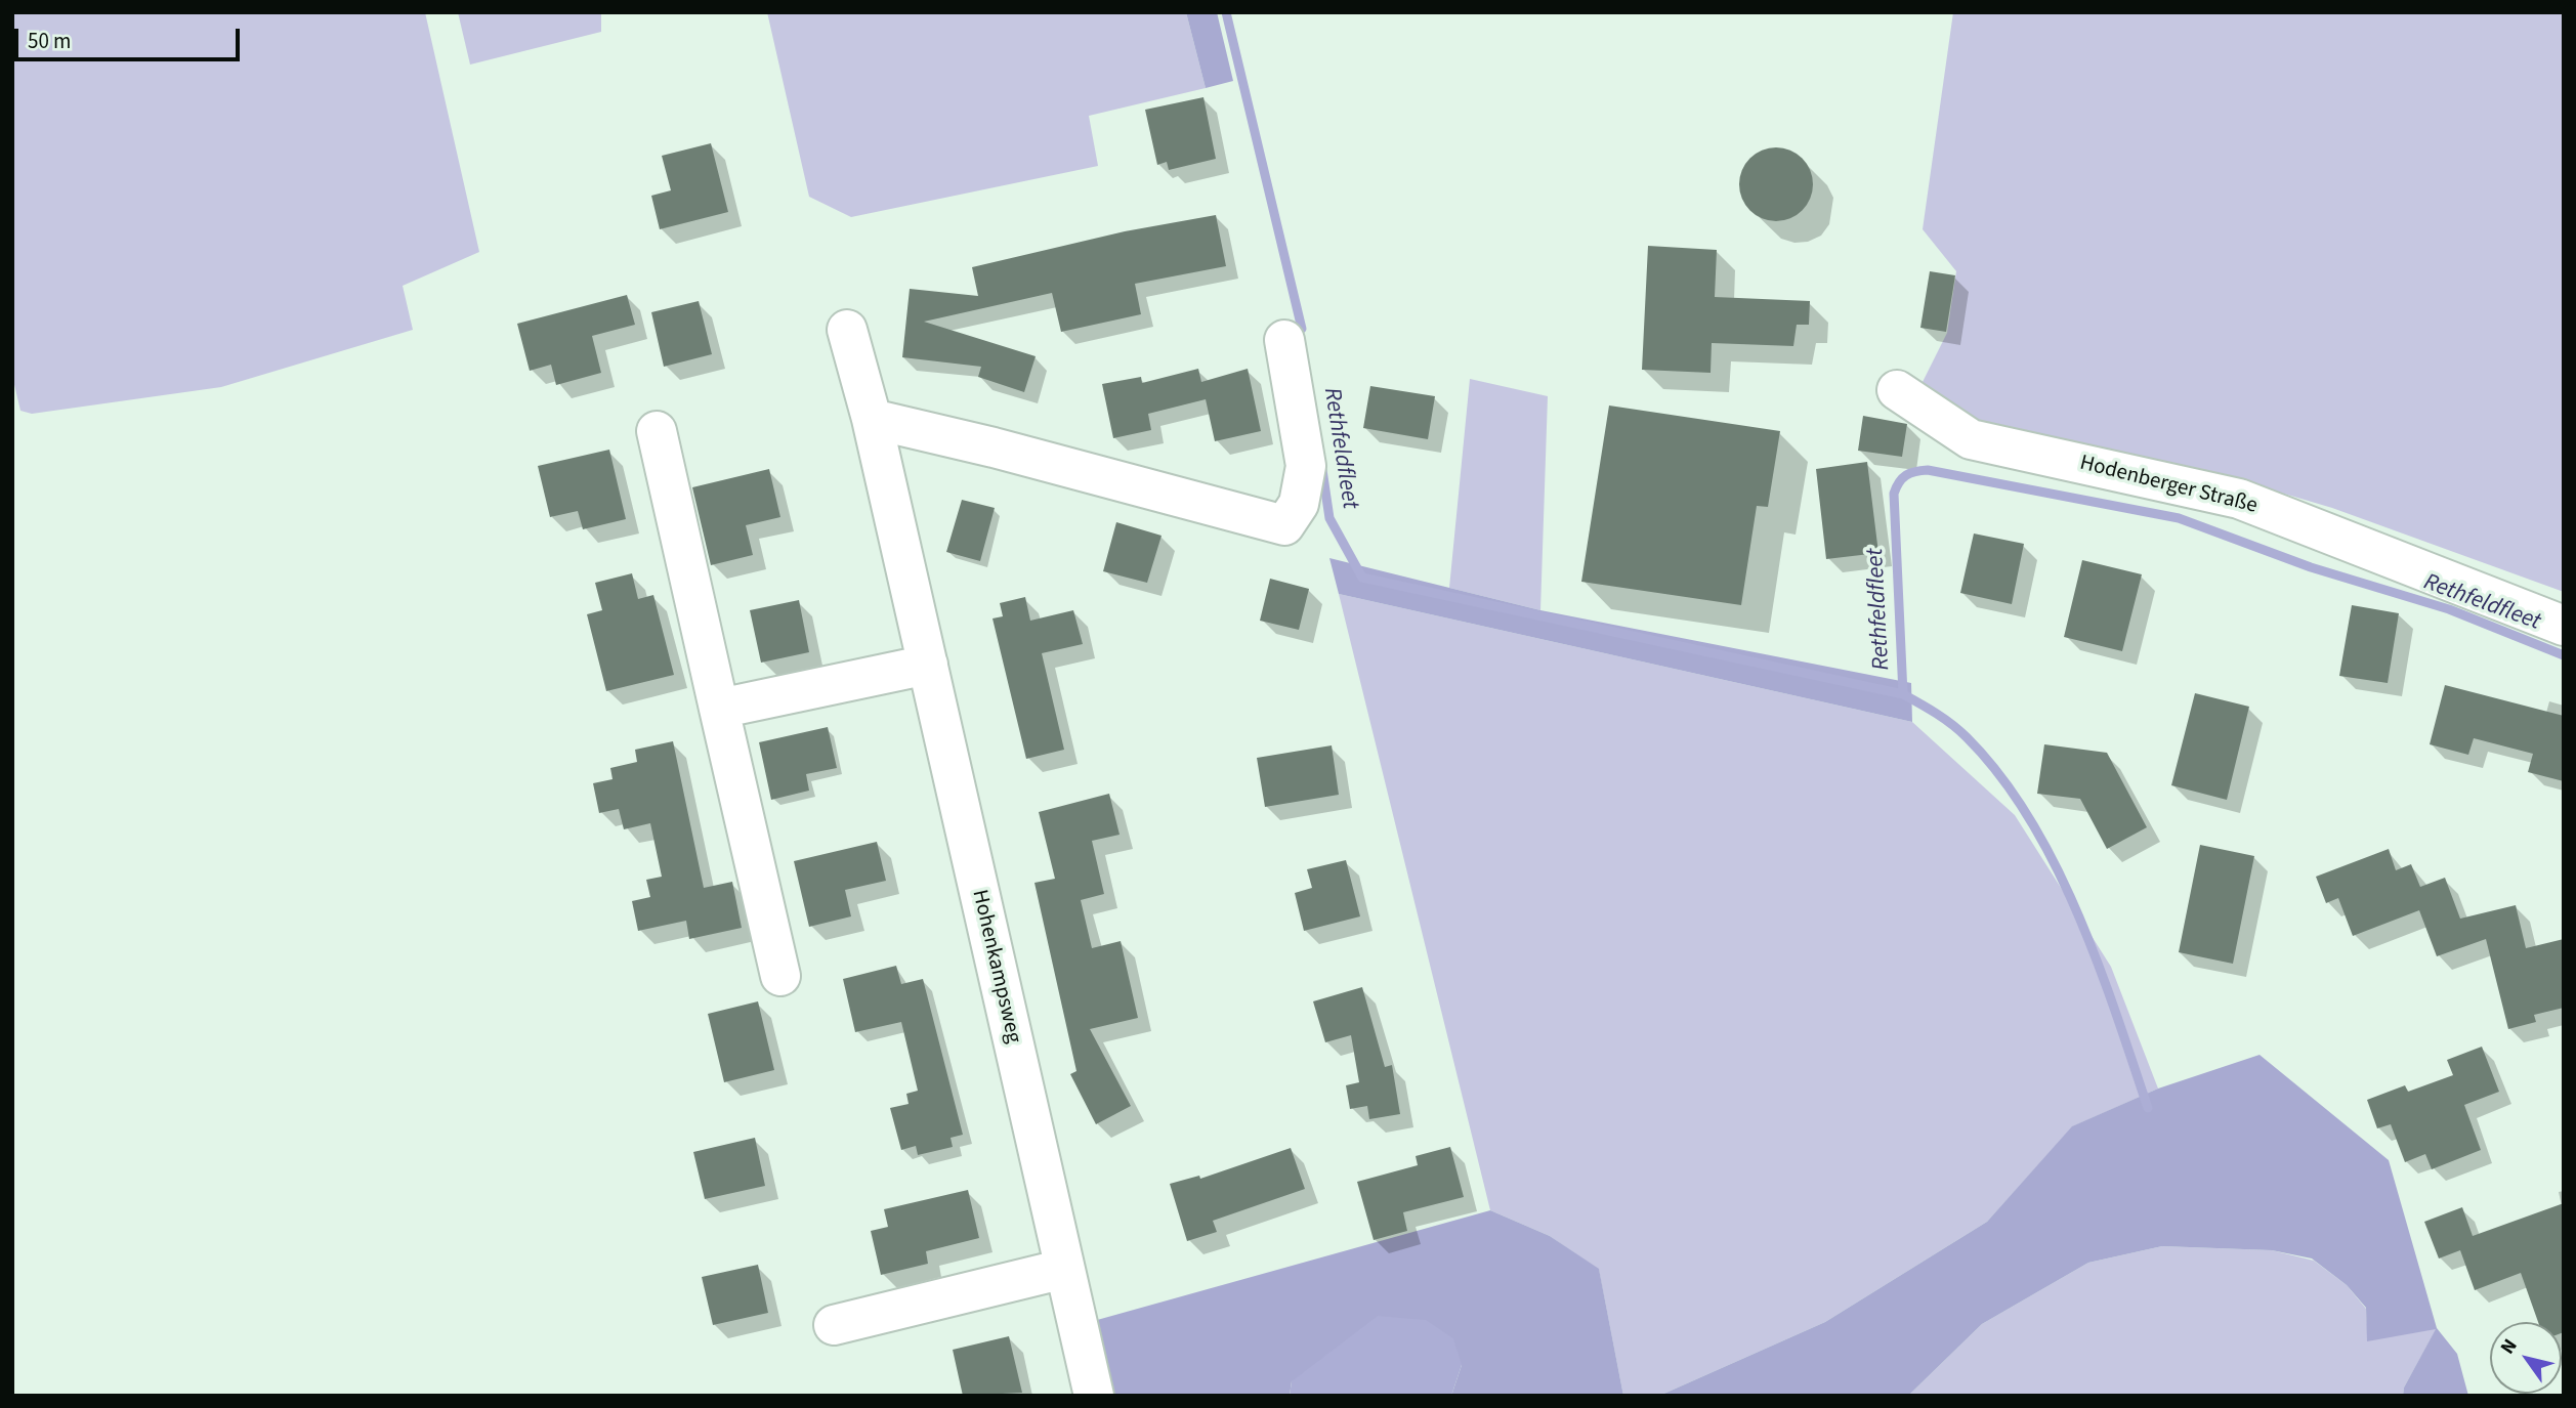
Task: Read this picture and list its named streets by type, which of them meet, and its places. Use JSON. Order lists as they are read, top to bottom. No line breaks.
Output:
{"streets":{"street":["Hodenberger Straße","Hohenkampsweg"]},"water":["Rethfeldfleet"],"scale_bar":"50 m","north":"top left"}
